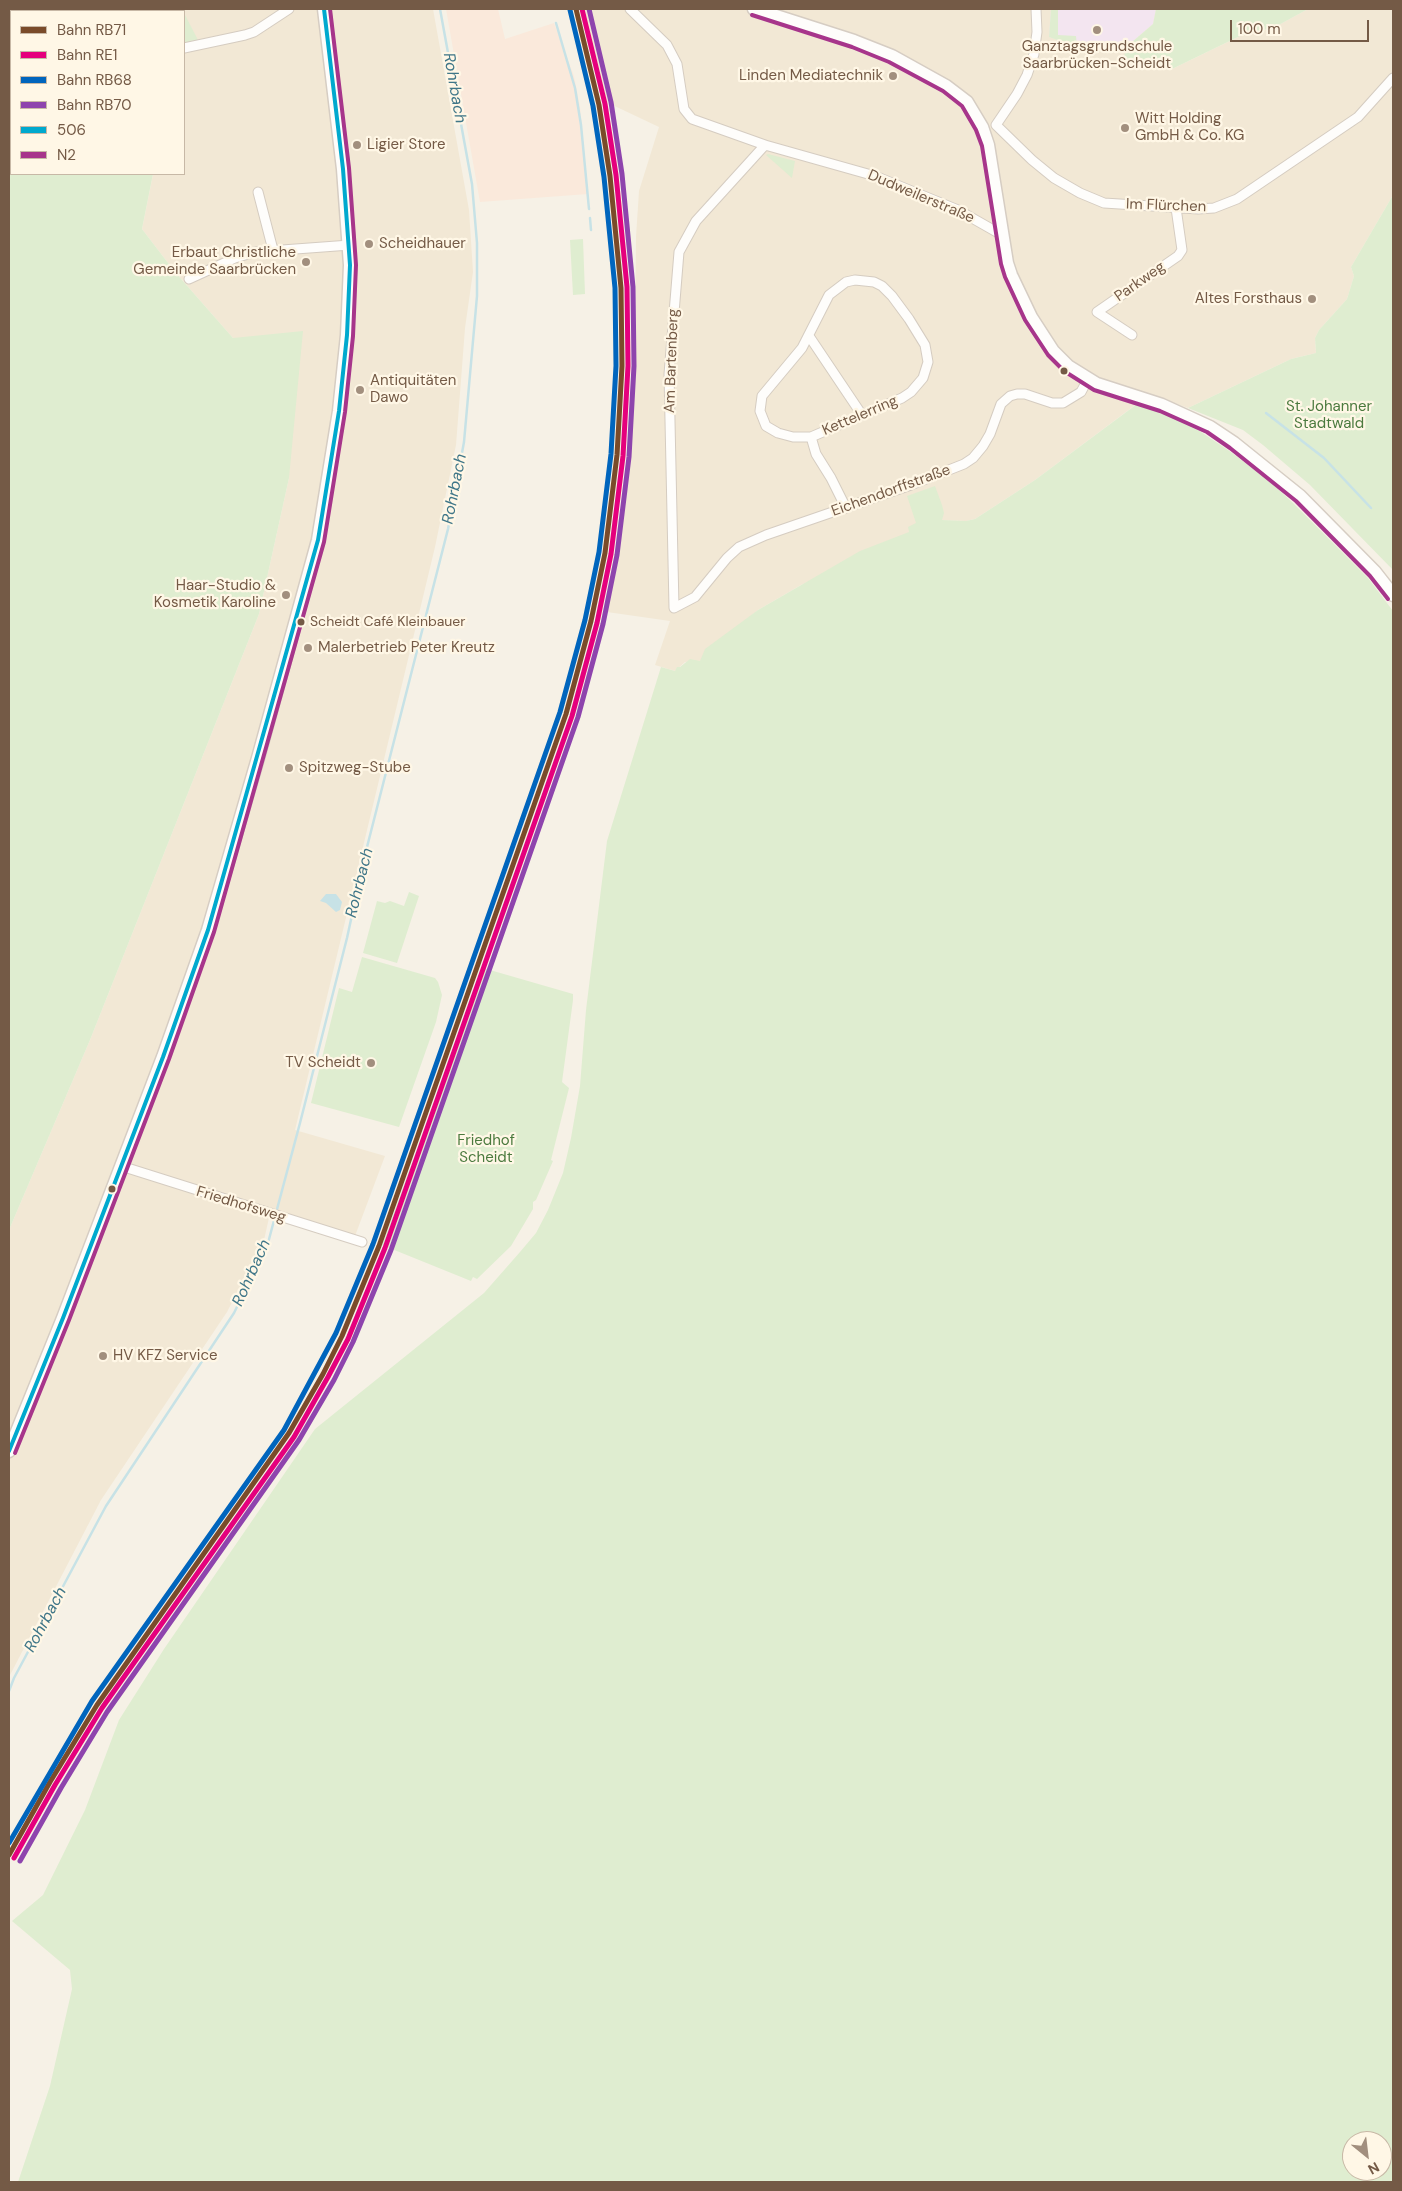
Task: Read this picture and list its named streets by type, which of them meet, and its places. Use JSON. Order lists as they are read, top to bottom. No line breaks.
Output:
{"streets":{"street":["Dudweilerstraße","Im Flürchen","Parkweg","Am Bartenberg","Kettelerring","Eichendorffstraße","Friedhofsweg"]},"crossings":[["Dudweilerstraße","Am Bartenberg"],["Im Flürchen","Parkweg"],["Am Bartenberg","Eichendorffstraße"],["Kettelerring","Eichendorffstraße"]],"water":["Rohrbach"],"parks":["St. Johanner Stadtwald","Friedhof Scheidt"],"places":["Ganztagsgrundschule Saarbrücken-Scheidt","Linden Mediatechnik","Witt Holding GmbH & Co. KG","Ligier Store","Scheidhauer","Erbaut Christliche Gemeinde Saarbrücken","Altes Forsthaus","Antiquitäten Dawo","Haar-Studio & Kosmetik Karoline","Scheidt Café Kleinbauer","Malerbetrieb Peter Kreutz","Spitzweg-Stube","TV Scheidt","HV KFZ Service"],"lines":["rail line RB71","rail line RE1","rail line RB70","transit line 506","transit line N2","rail line RB68"],"legend":["Bahn RB71","Bahn RE1","Bahn RB68","Bahn RB70","506","N2"],"scale_bar":"100 m","north":"bottom right"}
